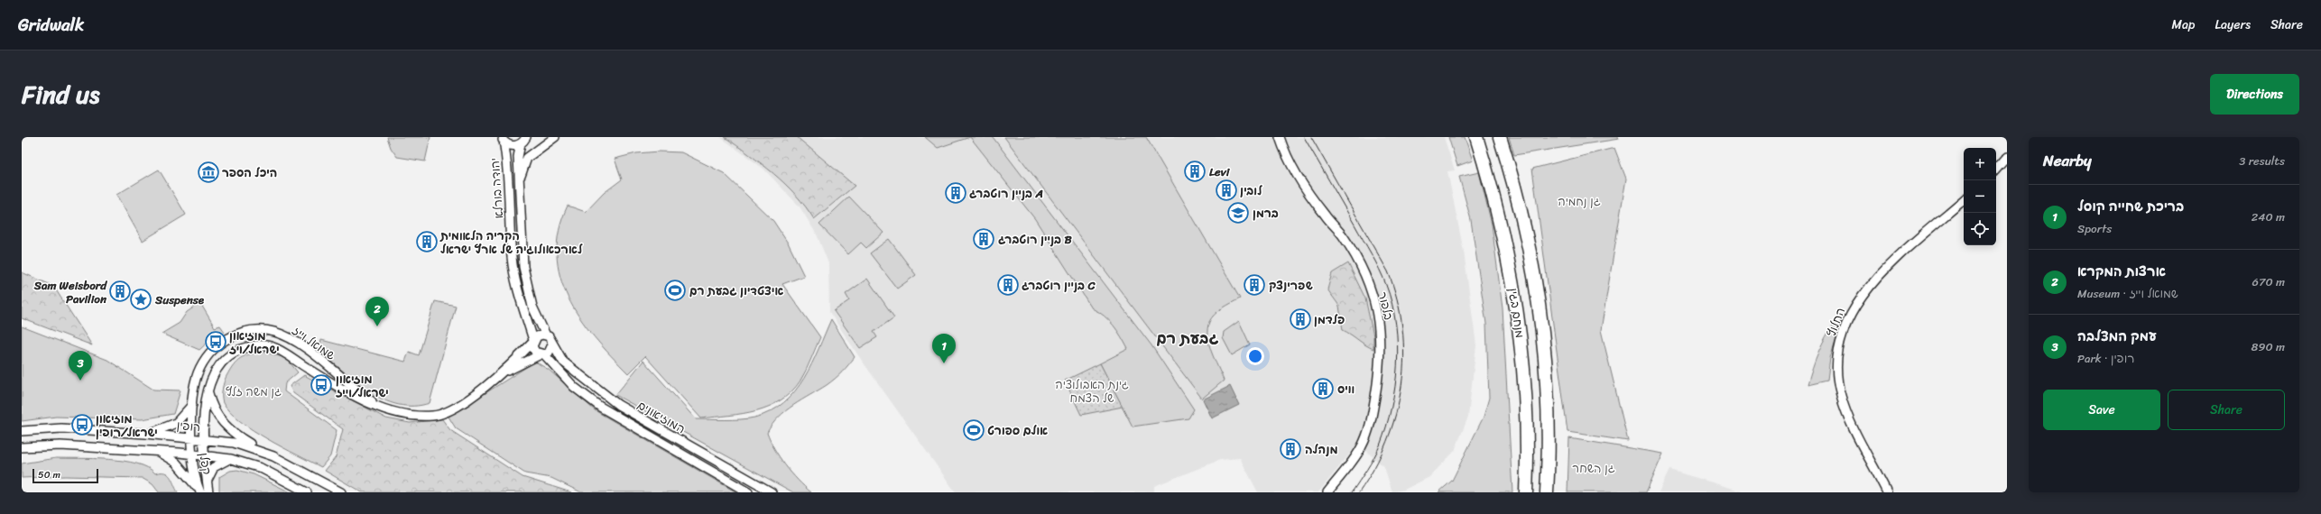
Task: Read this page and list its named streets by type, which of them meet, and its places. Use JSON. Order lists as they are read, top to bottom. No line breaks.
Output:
{"streets":{"highway":["מנחם בגין"],"street":["יהודה בורלא","בלפור","החלוץ","שמואל וייז","המוזיאונים","רופין","קפלן"]},"crossings":[["יהודה בורלא","שמואל וייז"],["יהודה בורלא","המוזיאונים"],["שמואל וייז","המוזיאונים"],["שמואל וייז","רופין"],["שמואל וייז","קפלן"],["רופין","קפלן"]],"districts":["גבעת רם"],"parks":["גן נחמיה","גינת האבולוציה של הצמח","גן משה זלץ","גן השחר"],"places":{"building":["Levi","לובין","בניין רוטברג A","בניין רוטברג B","הקריה הלאומית לארכאולוגיה של ארץ ישראל","בניין רוטברג C","שפרינצק","Sam Weisbord Pavilion","פלדמן","וויס","מנהלה"],"museum":["היכל הספר"],"school or university":["ברמן"],"sports":["איצטדיון גבעת רם","אולם ספורט"],"place":["Suspense"],"bus stop":["מוזיאון ישראל/ויז","מוזיאון ישראל/וייז","מוזיאון ישראל/רופין"]},"scale_bar":"50 m","page":{"header":"Gridwalk","nav":["Map","Layers","Share"],"title":"Find us","buttons":["Directions",["Save","Share"]],"heading":["Nearby","3 results"],"map_buttons":["+","−"],"list":[{"mark":"1","name":"בריכת שחייה קוסל","note":"Sports","value":"240 m"},{"mark":"2","name":"ארצות המקרא","note":"Museum · שמואל וייז","value":"670 m"},{"mark":"3","name":"עמק המצלבה","note":"Park · רופין","value":"890 m"}],"pins":["2","1","3"],"scale":"50 m"}}
